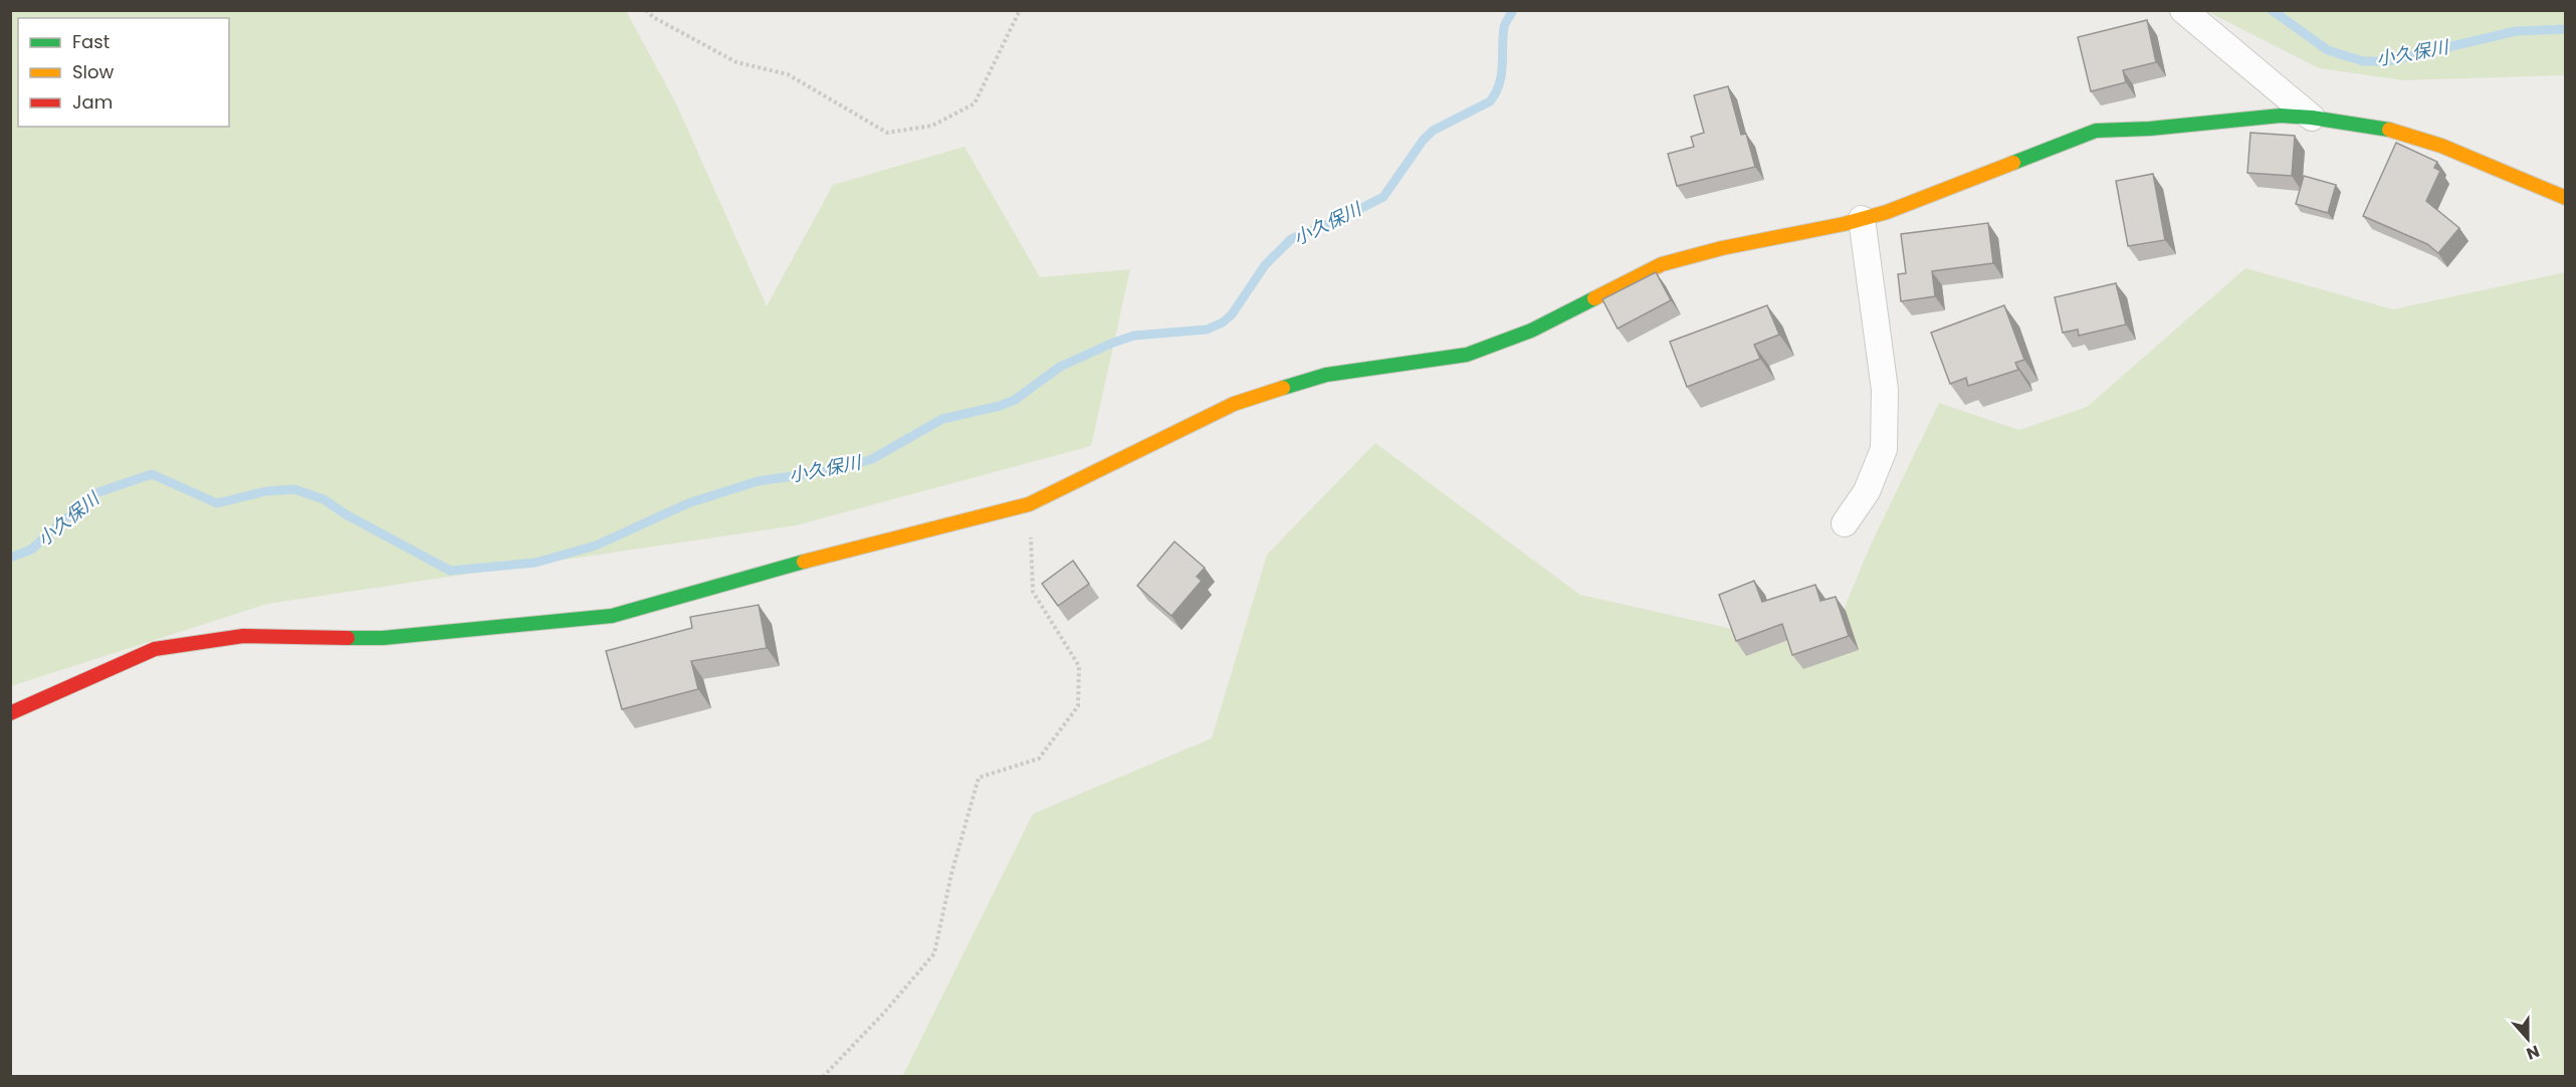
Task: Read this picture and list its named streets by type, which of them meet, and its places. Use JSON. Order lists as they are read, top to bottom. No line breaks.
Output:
{"water":["小久保川"],"legend":["Fast","Slow","Jam"],"north":"bottom"}
